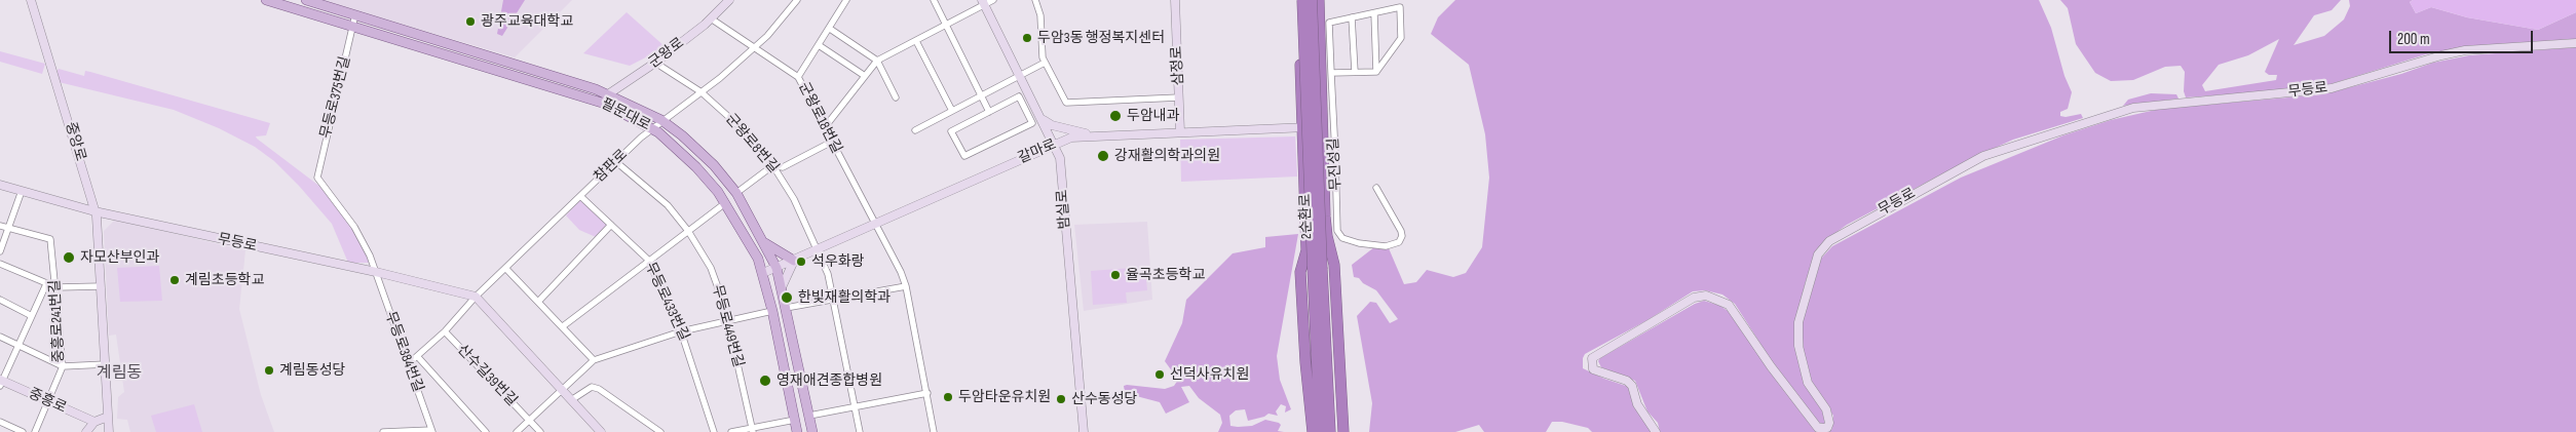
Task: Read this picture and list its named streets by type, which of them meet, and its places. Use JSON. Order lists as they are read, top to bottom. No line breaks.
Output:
{"streets":{"highway":["2순환로"],"main road":["군왕로","삼정로","무등로","필문대로","중앙로","갈마로","밤실로","중흥로"],"street":["무등로375번길","군왕로18번길","군왕로8번길","무진성길","참판로","무등로433번길","중흥로241번길","무등로449번길","무등로384번길","산수길39번길"]},"crossings":[["군왕로","필문대로"],["군왕로","군왕로18번길"],["군왕로","군왕로8번길"],["삼정로","갈마로"],["무등로","중앙로"],["무등로","참판로"],["무등로","무등로384번길"],["무등로375번길","필문대로"],["무등로375번길","무등로384번길"],["필문대로","갈마로"],["필문대로","참판로"],["군왕로18번길","갈마로"],["군왕로18번길","참판로"],["군왕로8번길","갈마로"],["군왕로8번길","참판로"],["갈마로","무진성길"],["갈마로","밤실로"],["참판로","무등로433번길"],["참판로","무등로449번길"],["중흥로241번길","중흥로"]],"districts":["계림동"],"places":["광주교육대학교","두암3동 행정복지센터","두암내과","강재활의학과의원","자모산부인과","석우화랑","율곡초등학교","계림초등학교","한빛재활의학과","계림동성당","선덕사유치원","영재애견종합병원","두암타운유치원","산수동성당"],"scale_bar":"200 m"}
